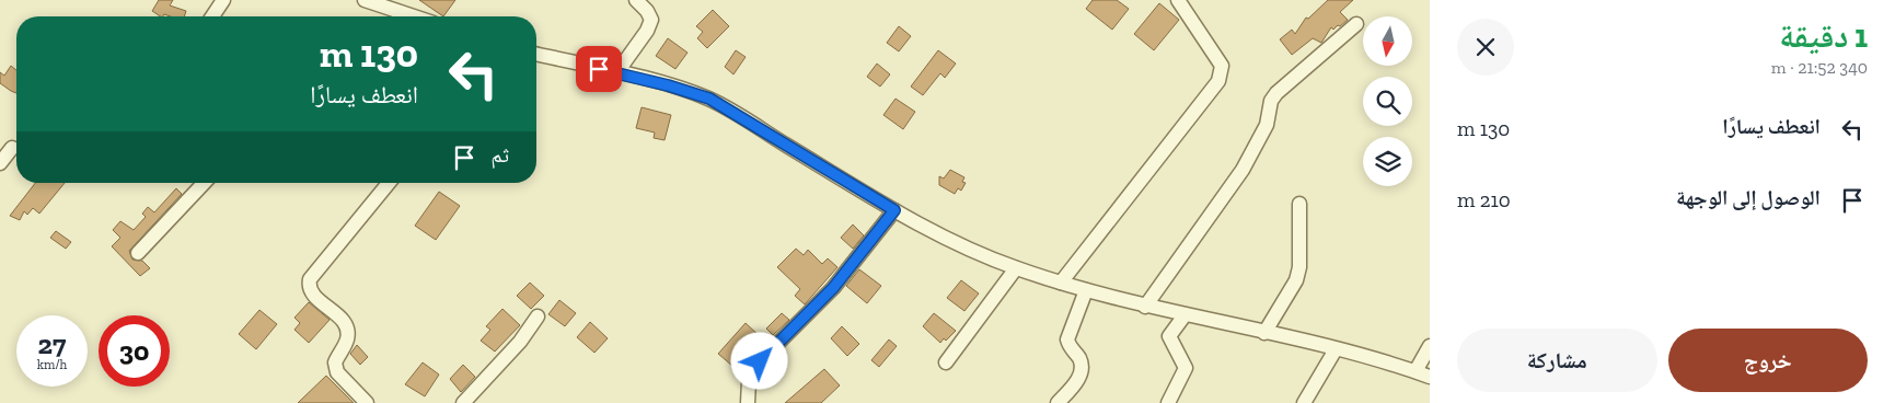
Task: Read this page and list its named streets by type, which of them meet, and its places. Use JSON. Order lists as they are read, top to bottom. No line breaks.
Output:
{"north":"bottom","page":{"heading":["1 دقيقة","340 m · 21:52"],"turn":["130 m","انعطف يسارًا"],"list":[{"name":"انعطف يسارًا","value":"130 m"},{"name":"الوصول إلى الوجهة","value":"210 m"}],"then":"ثم","speed":"27 km/h","limit":"30","buttons":["خروج","مشاركة"]}}
